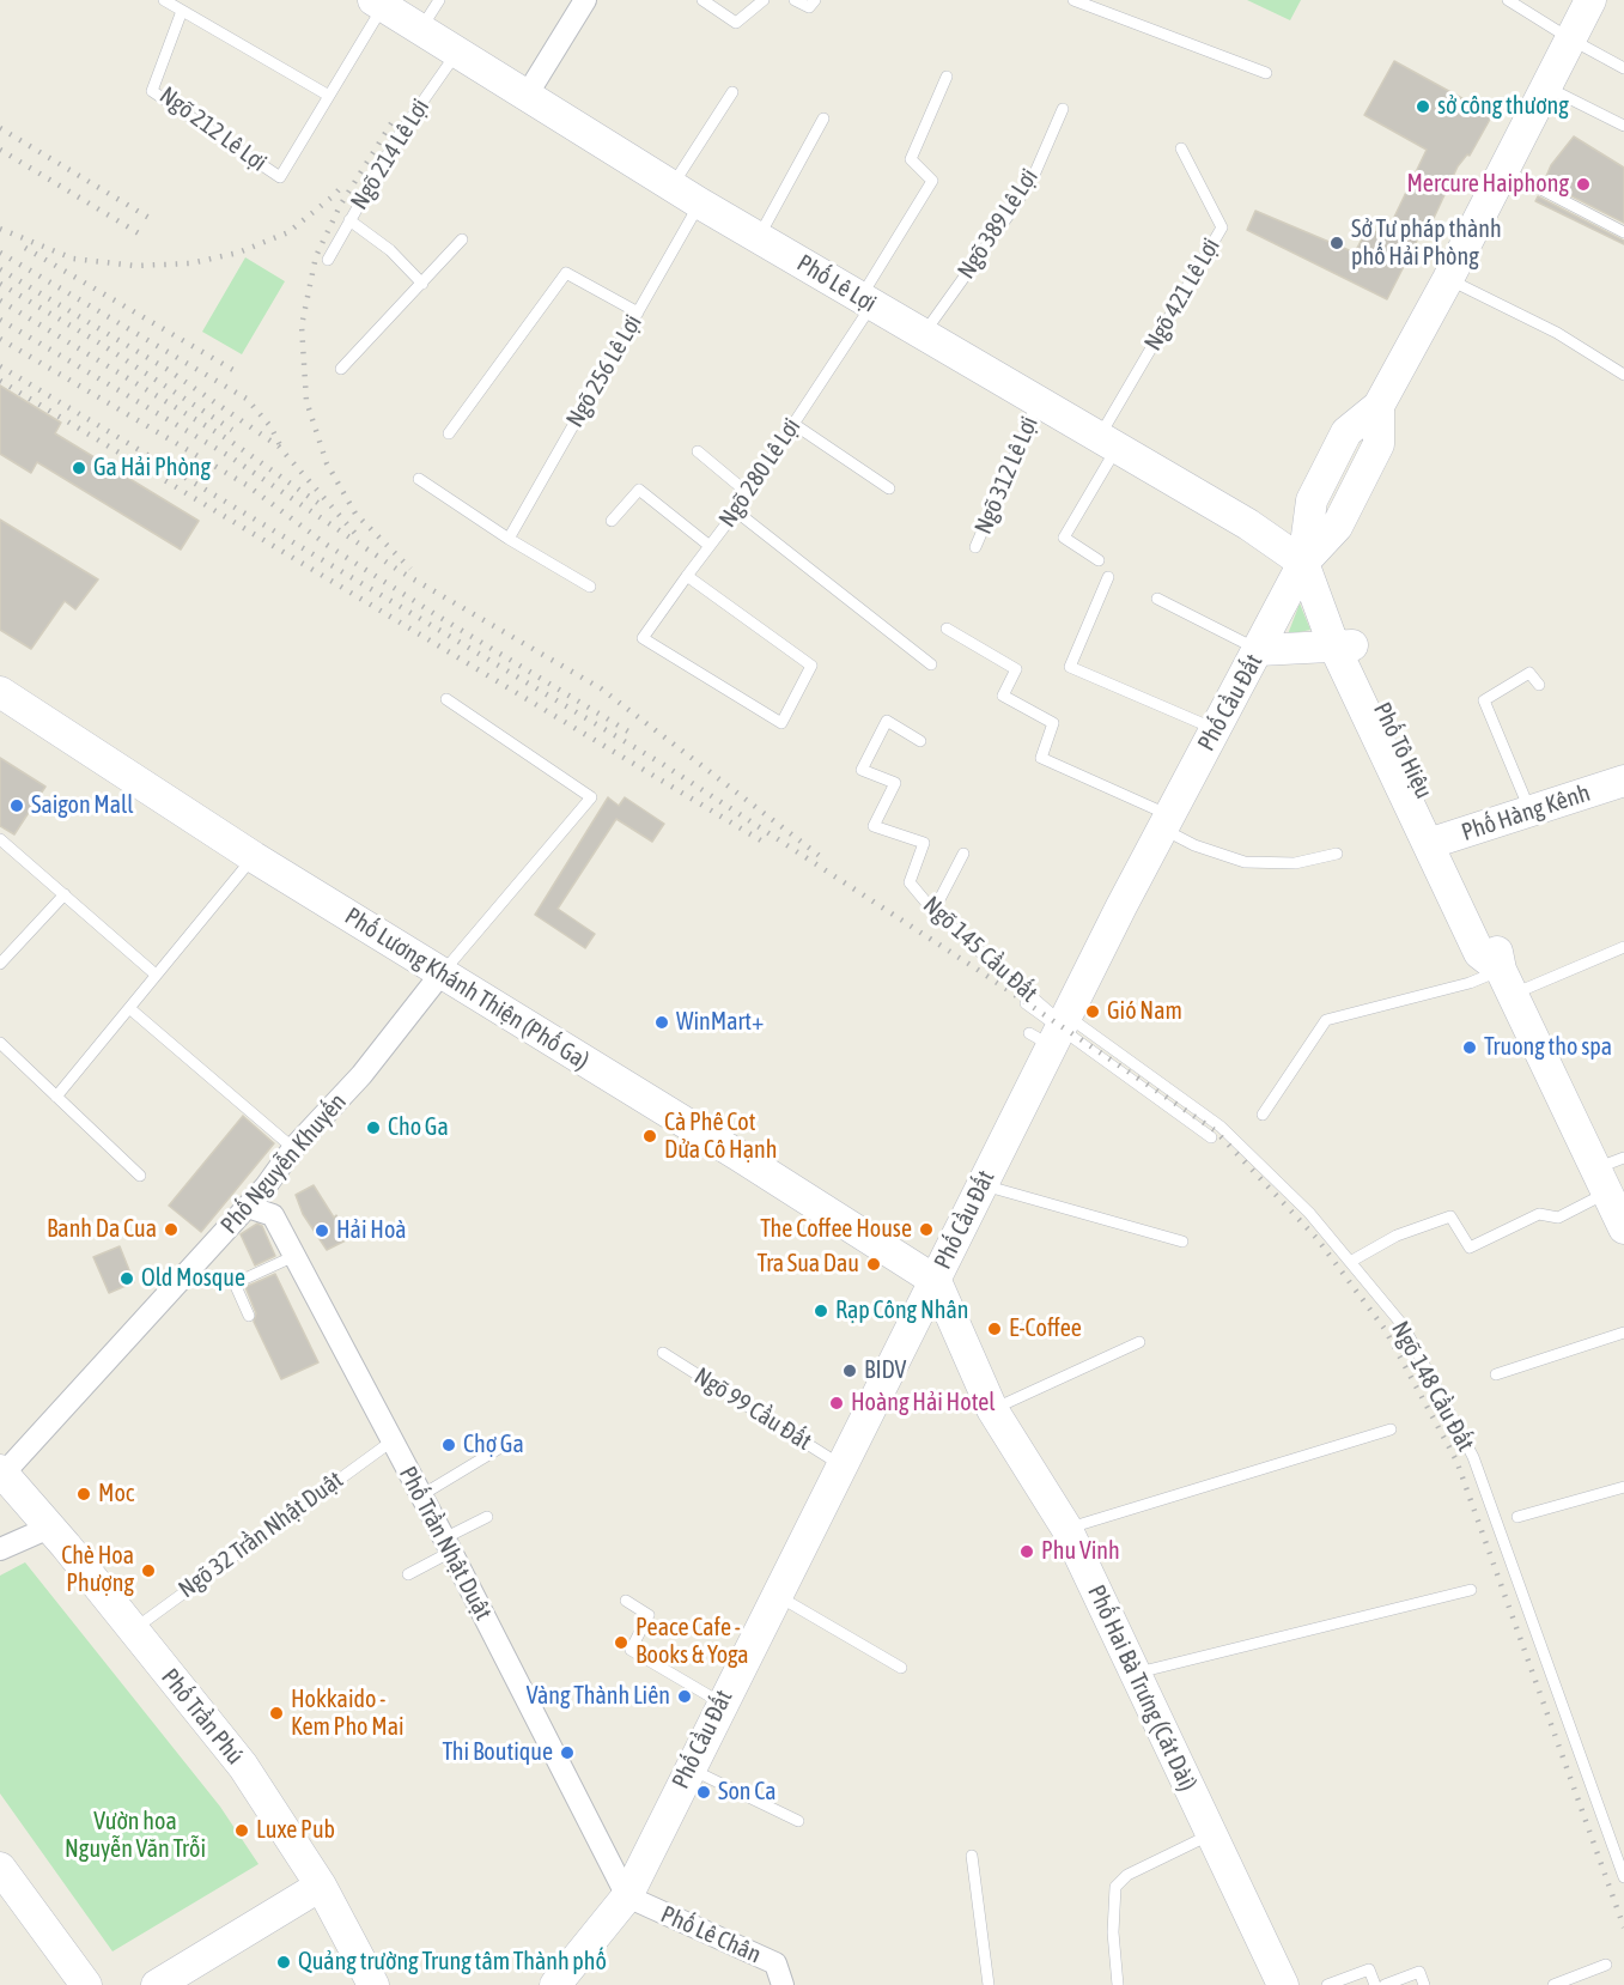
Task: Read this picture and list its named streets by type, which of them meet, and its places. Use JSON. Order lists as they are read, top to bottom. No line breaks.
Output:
{"streets":{"main road":["Phố Lê Lợi","Phố Cầu Đất","Phố Tô Hiệu","Phố Hàng Kênh","Phố Lương Khánh Thiện (Phố Ga)","Phố Hai Bà Trưng (Cát Dài)","Phố Trần Phú"],"street":["Phố Nguyễn Khuyến","Phố Trần Nhật Duật","Phố Lê Chân"],"lane":["Ngõ 212 Lê Lợi","Ngõ 214 Lê Lợi","Ngõ 389 Lê Lợi","Ngõ 421 Lê Lợi","Ngõ 256 Lê Lợi","Ngõ 280 Lê Lợi","Ngõ 312 Lê Lợi","Ngõ 145 Cầu Đất","Ngõ 148 Cầu Đất","Ngõ 99 Cầu Đất","Ngõ 32 Trần Nhật Duật"]},"crossings":[["Ngõ 212 Lê Lợi","Phố Lê Lợi"],["Ngõ 214 Lê Lợi","Phố Lê Lợi"],["Ngõ 389 Lê Lợi","Phố Lê Lợi"],["Phố Lê Lợi","Ngõ 421 Lê Lợi"],["Phố Lê Lợi","Ngõ 256 Lê Lợi"],["Phố Lê Lợi","Ngõ 280 Lê Lợi"],["Phố Lê Lợi","Ngõ 312 Lê Lợi"],["Phố Lê Lợi","Phố Cầu Đất"],["Phố Lê Lợi","Phố Tô Hiệu"],["Phố Cầu Đất","Phố Tô Hiệu"],["Phố Cầu Đất","Ngõ 145 Cầu Đất"],["Phố Cầu Đất","Phố Lương Khánh Thiện (Phố Ga)"],["Phố Cầu Đất","Ngõ 148 Cầu Đất"],["Phố Cầu Đất","Ngõ 99 Cầu Đất"],["Phố Cầu Đất","Phố Trần Nhật Duật"],["Phố Cầu Đất","Phố Hai Bà Trưng (Cát Dài)"],["Phố Cầu Đất","Phố Lê Chân"],["Phố Tô Hiệu","Phố Hàng Kênh"],["Ngõ 145 Cầu Đất","Ngõ 148 Cầu Đất"],["Phố Lương Khánh Thiện (Phố Ga)","Phố Nguyễn Khuyến"],["Phố Lương Khánh Thiện (Phố Ga)","Phố Hai Bà Trưng (Cát Dài)"],["Phố Nguyễn Khuyến","Phố Trần Nhật Duật"],["Phố Nguyễn Khuyến","Phố Trần Phú"],["Ngõ 32 Trần Nhật Duật","Phố Trần Nhật Duật"],["Ngõ 32 Trần Nhật Duật","Phố Trần Phú"],["Phố Trần Nhật Duật","Phố Lê Chân"]],"parks":["Vườn hoa Nguyễn Văn Trỗi"],"places":["sở công thương","Mercure Haiphong","Sở Tư pháp thành phố Hải Phòng","Ga Hải Phòng","Saigon Mall","Gió Nam","WinMart+","Truong tho spa","Cho Ga","Cà Phê Cot Dửa Cô Hạnh","Banh Da Cua","The Coffee House","Hải Hoà","Tra Sua Dau","Old Mosque","Rạp Công Nhân","E-Coffee","BIDV","Hoàng Hải Hotel","Chợ Ga","Moc","Phu Vinh","Chè Hoa Phượng","Peace Cafe - Books & Yoga","Vàng Thành Liên","Hokkaido - Kem Pho Mai","Thi Boutique","Son Ca","Luxe Pub","Quảng trường Trung tâm Thành phố"]}
